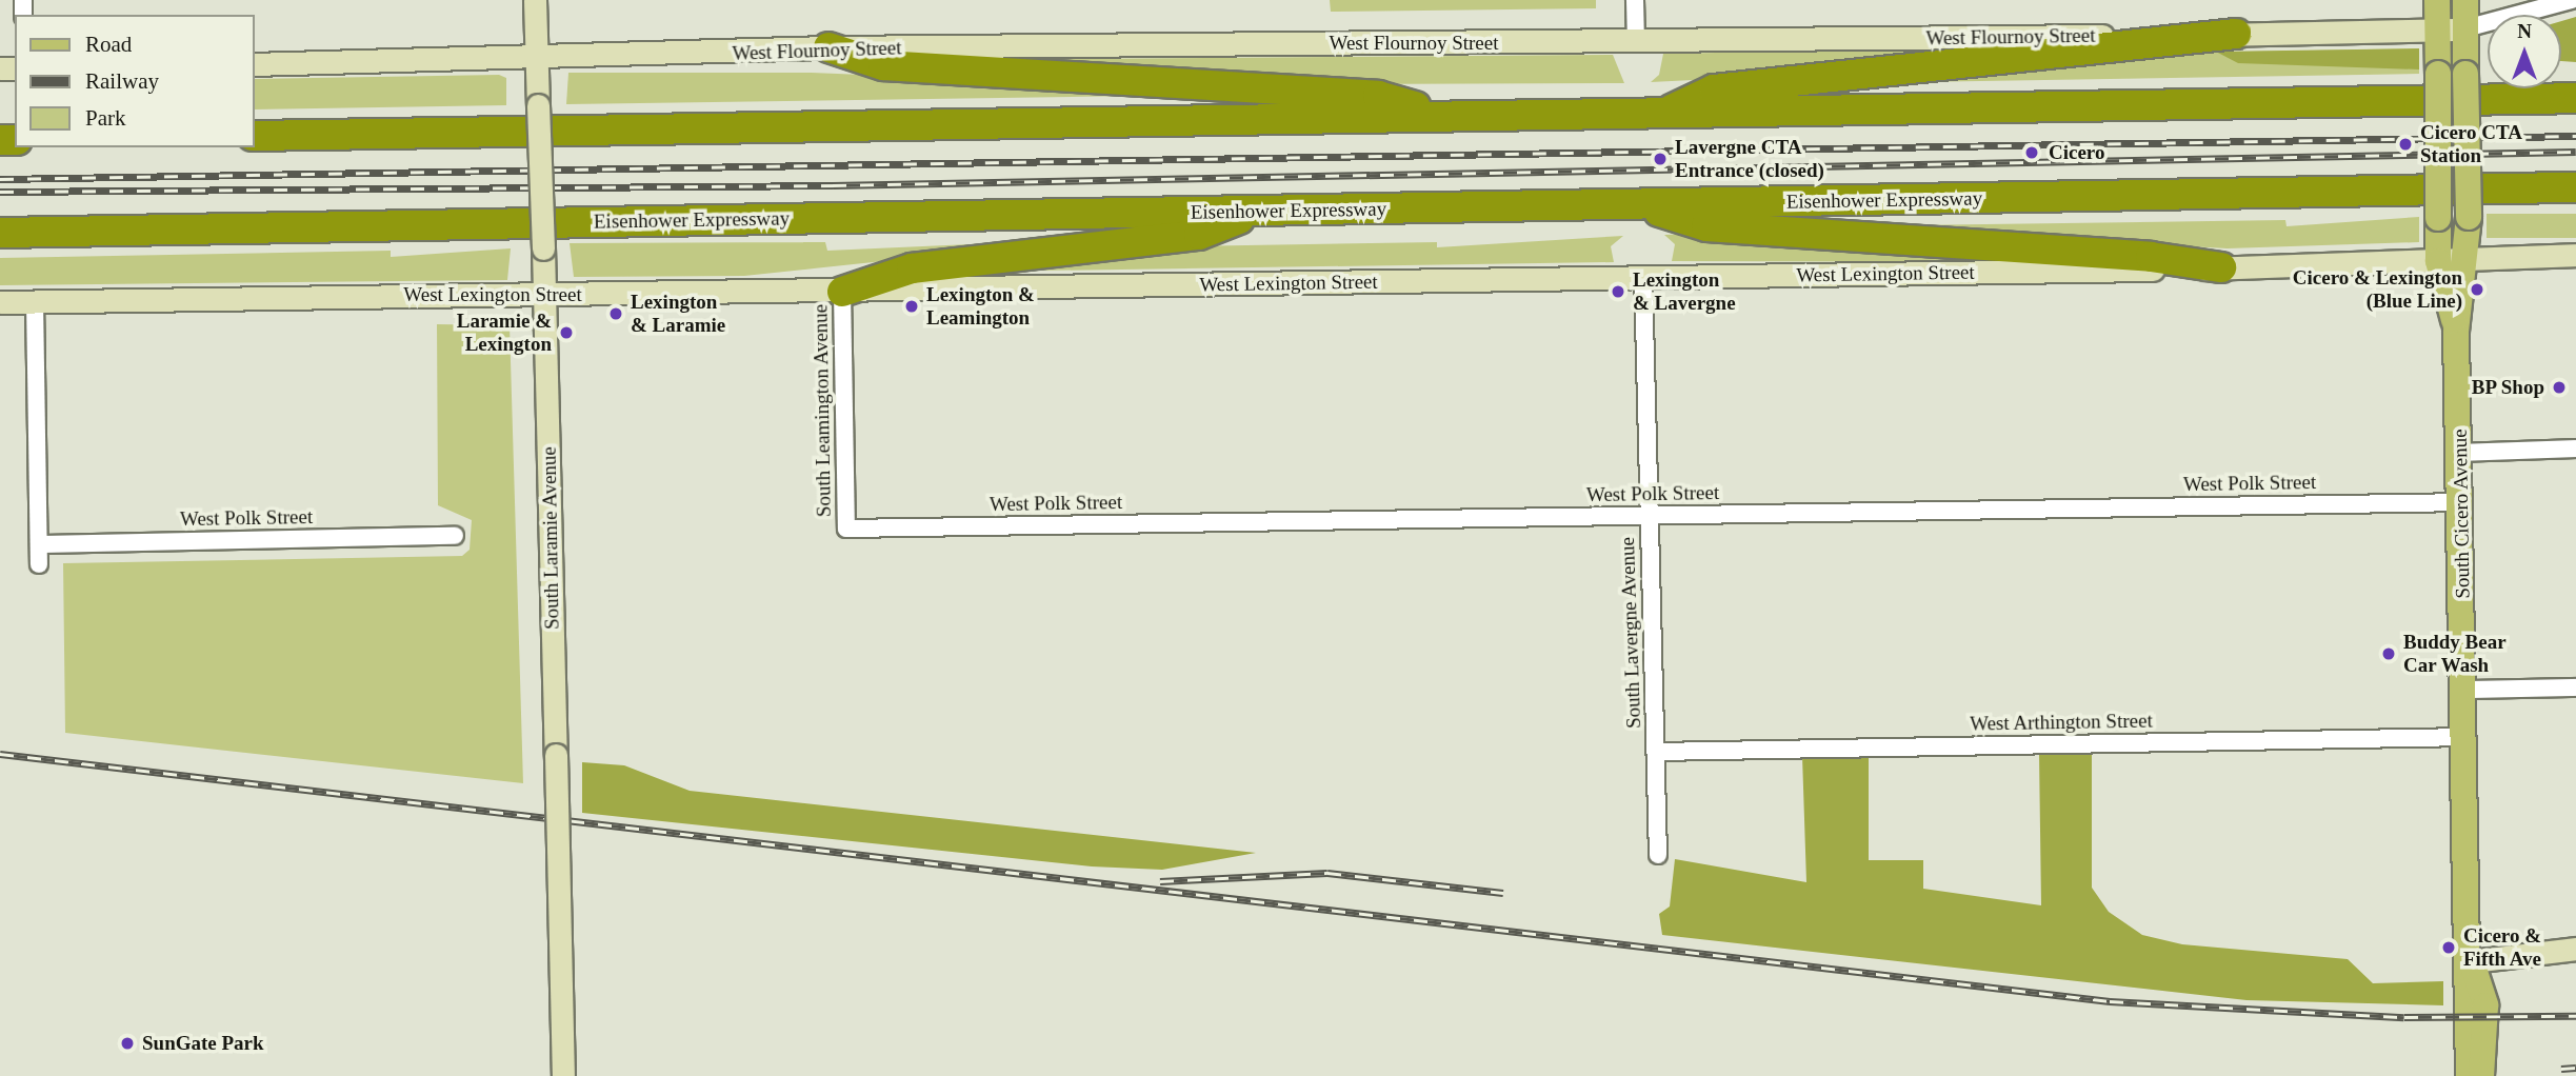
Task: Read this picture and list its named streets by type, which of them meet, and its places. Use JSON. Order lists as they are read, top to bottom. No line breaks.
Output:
{"streets":{"highway":["Eisenhower Expressway"],"main road":["South Cicero Avenue"],"street":["West Flournoy Street","West Lexington Street","South Leamington Avenue","West Polk Street","South Laramie Avenue","South Lavergne Avenue","West Arthington Street"]},"crossings":[["West Flournoy Street","South Cicero Avenue"],["West Flournoy Street","South Laramie Avenue"],["West Lexington Street","South Leamington Avenue"],["West Lexington Street","South Cicero Avenue"],["West Lexington Street","South Laramie Avenue"],["West Lexington Street","South Lavergne Avenue"],["South Leamington Avenue","West Polk Street"],["West Polk Street","South Cicero Avenue"],["West Polk Street","South Lavergne Avenue"],["South Cicero Avenue","West Arthington Street"],["South Lavergne Avenue","West Arthington Street"]],"places":["Cicero CTA Station","Cicero","Lavergne CTA Entrance (closed)","Cicero & Lexington (Blue Line)","Lexington & Lavergne","Lexington & Leamington","Lexington & Laramie","Laramie & Lexington","BP Shop","Buddy Bear Car Wash","Cicero & Fifth Ave","SunGate Park"],"legend":["Road","Railway","Park"],"north":"top"}
